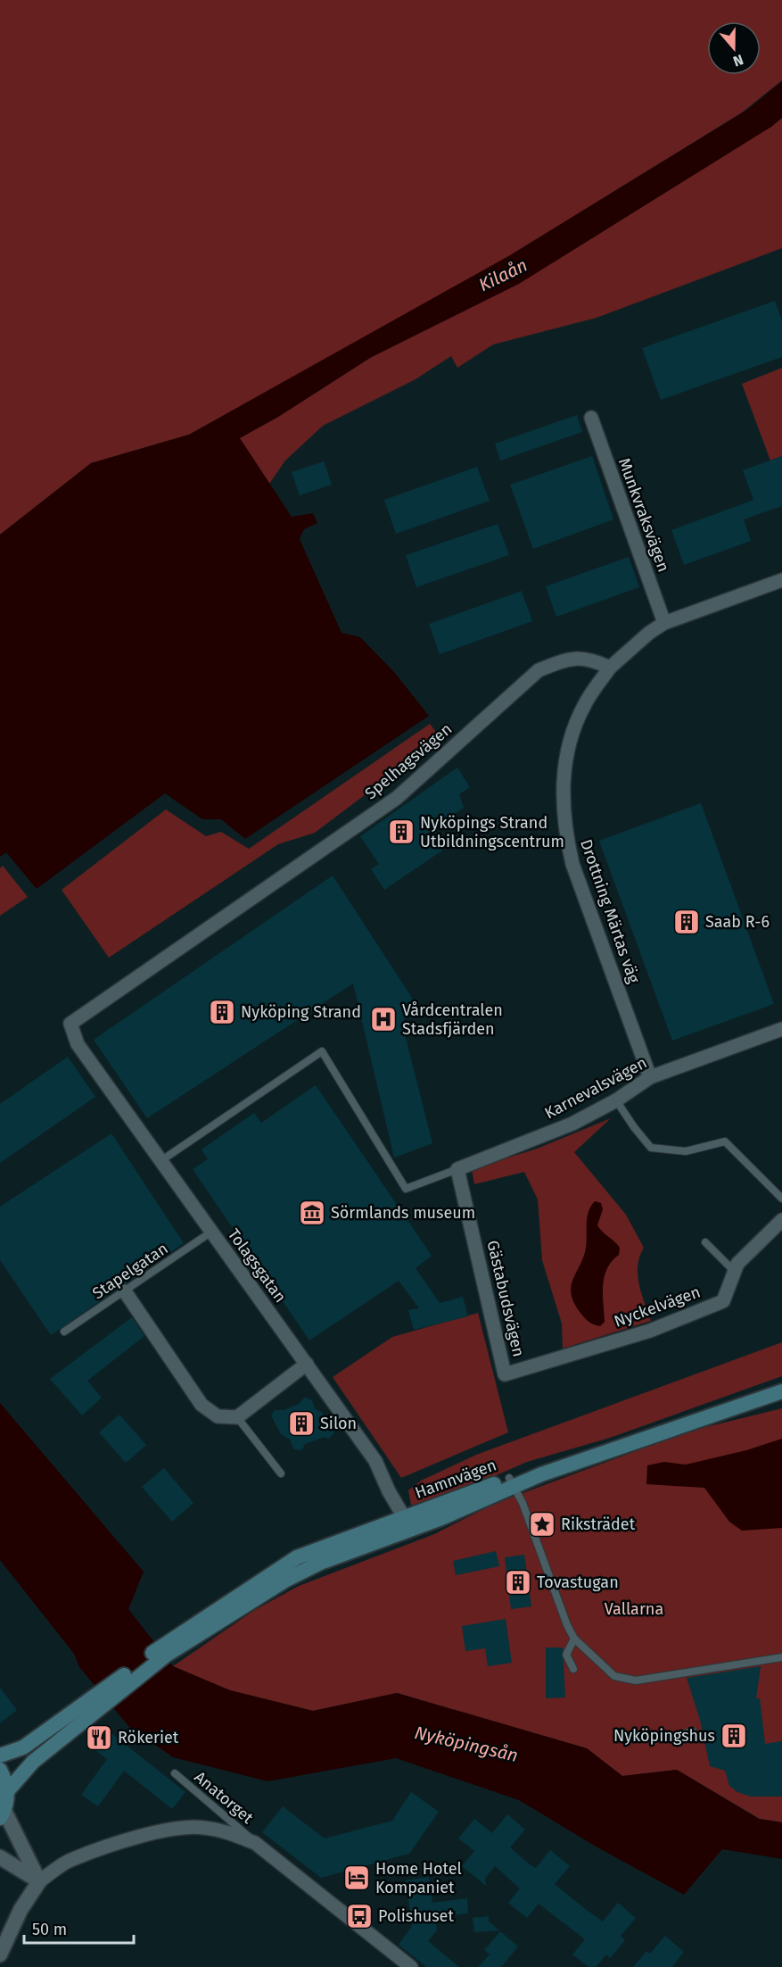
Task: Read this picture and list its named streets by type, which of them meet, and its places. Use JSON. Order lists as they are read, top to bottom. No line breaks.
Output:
{"streets":{"main road":["Hamnvägen"],"street":["Munkvraksvägen","Spelhagsvägen","Drottning Märtas väg","Karnevalsvägen","Tolagsgatan","Gästabudsvägen","Nyckelvägen"],"lane":["Stapelgatan","Anatorget"]},"crossings":[["Spelhagsvägen","Drottning Märtas väg"],["Spelhagsvägen","Tolagsgatan"],["Drottning Märtas väg","Karnevalsvägen"],["Karnevalsvägen","Gästabudsvägen"],["Tolagsgatan","Stapelgatan"],["Tolagsgatan","Hamnvägen"],["Gästabudsvägen","Nyckelvägen"]],"water":["Kilaån","Nyköpingsån"],"parks":["Vallarna"],"places":{"building":["Nyköpings Strand Utbildningscentrum","Saab R-6","Nyköping Strand","Silon","Tovastugan","Nyköpingshus"],"hospital":["Vårdcentralen Stadsfjärden"],"museum":["Sörmlands museum"],"place":["Riksträdet"],"restaurant":["Rökeriet"],"hotel":["Home Hotel Kompaniet"],"bus stop":["Polishuset"]},"scale_bar":"50 m","north":"bottom"}
